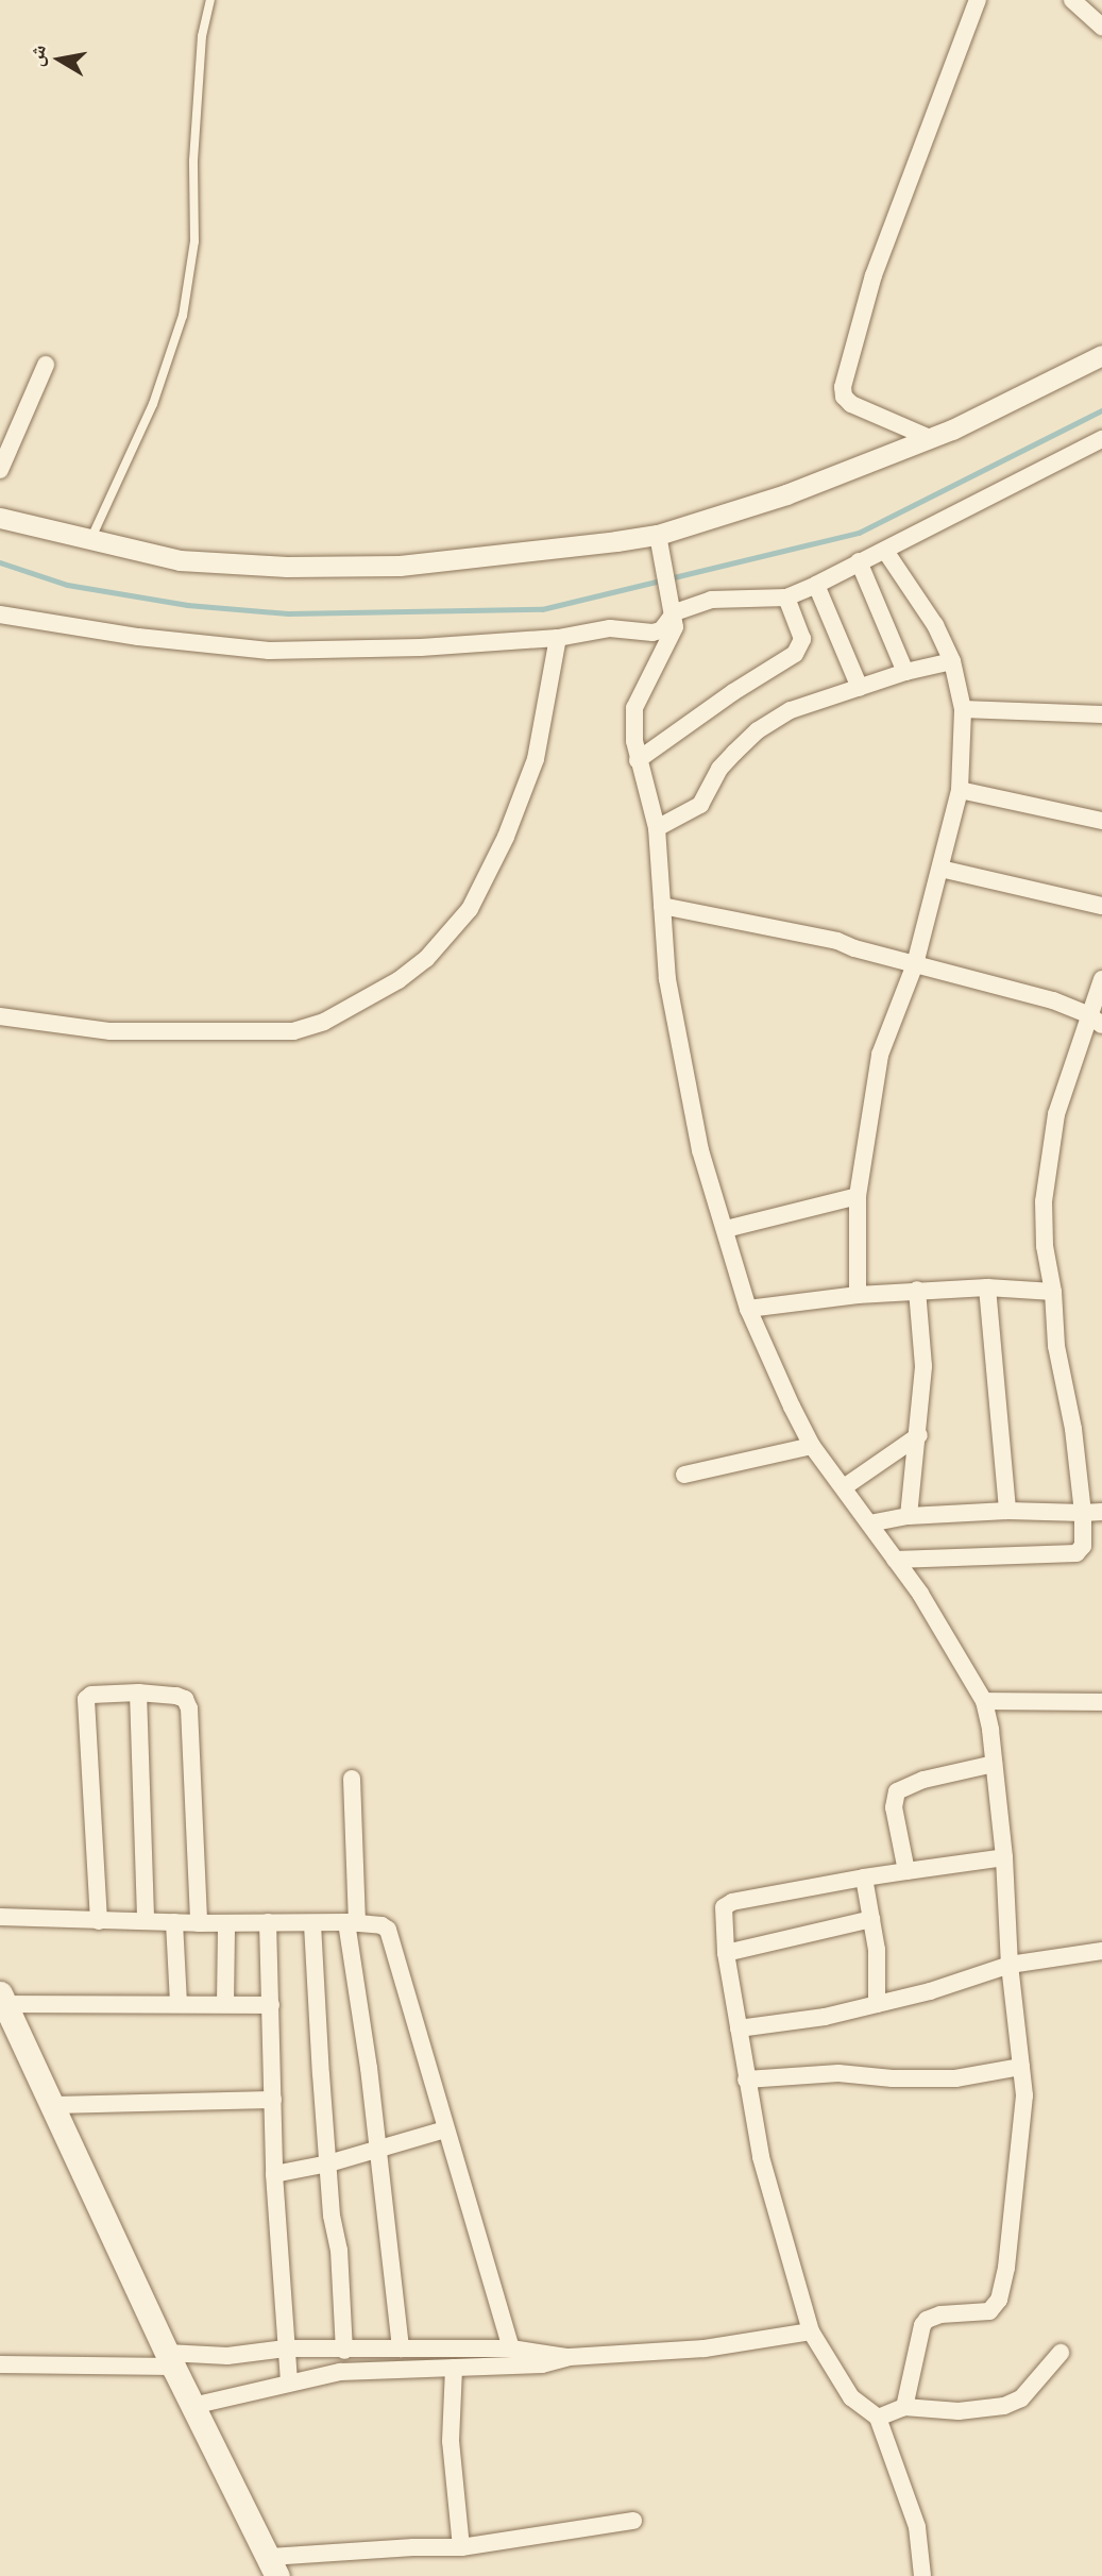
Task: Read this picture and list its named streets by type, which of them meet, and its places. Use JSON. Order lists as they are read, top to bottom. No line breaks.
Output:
{"north":"left"}
